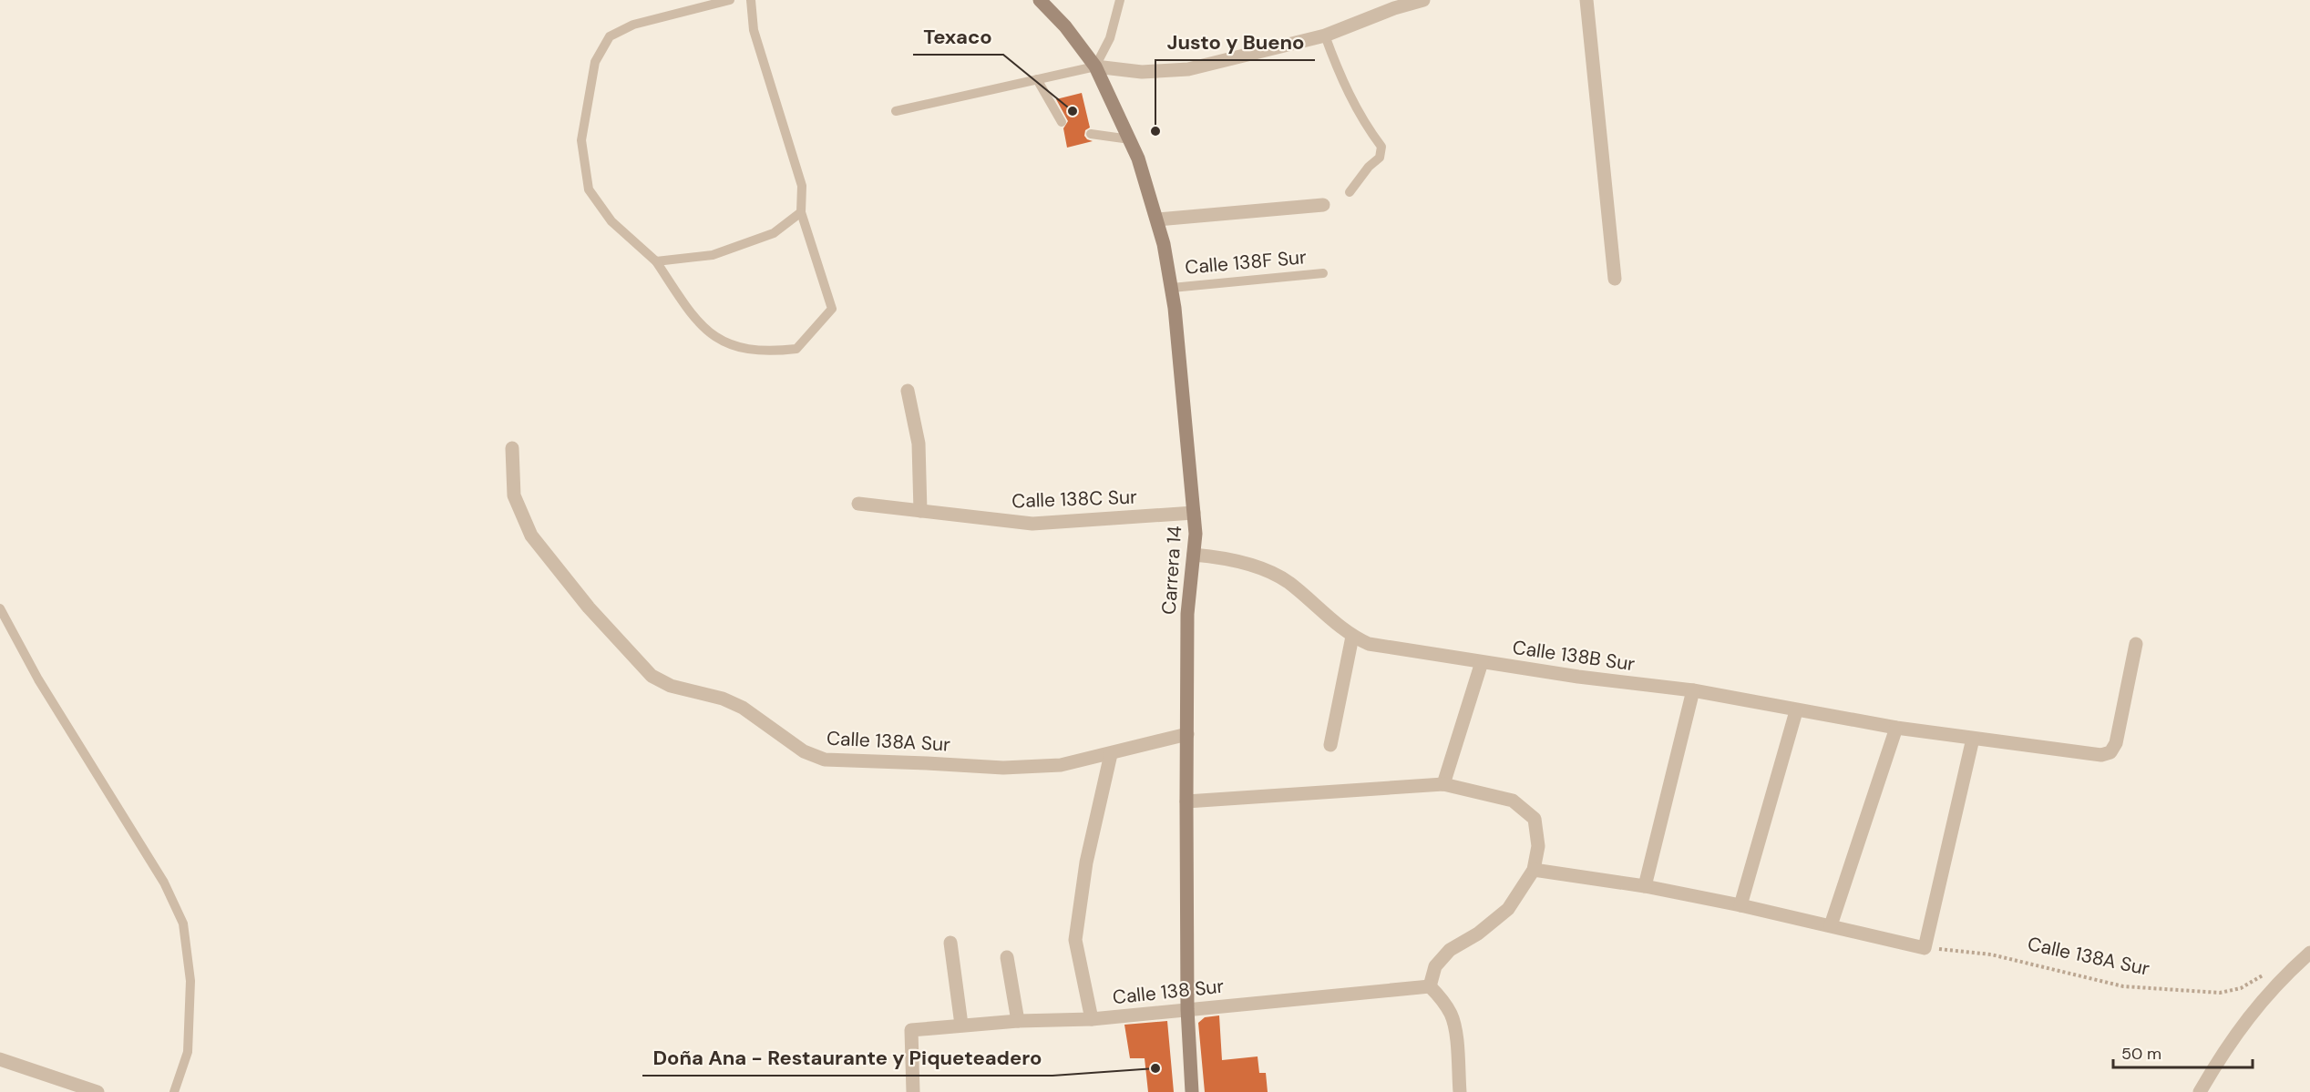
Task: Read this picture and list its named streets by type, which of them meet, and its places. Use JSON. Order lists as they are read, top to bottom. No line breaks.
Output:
{"streets":{"street":["Calle 138C Sur","Carrera 14","Calle 138B Sur","Calle 138A Sur","Calle 138 Sur"],"lane":["Calle 138F Sur"]},"crossings":[["Calle 138F Sur","Carrera 14"],["Calle 138C Sur","Carrera 14"],["Carrera 14","Calle 138B Sur"],["Carrera 14","Calle 138A Sur"],["Carrera 14","Calle 138 Sur"]],"places":["Texaco","Justo y Bueno","Doña Ana - Restaurante y Piqueteadero"],"scale_bar":"50 m"}
